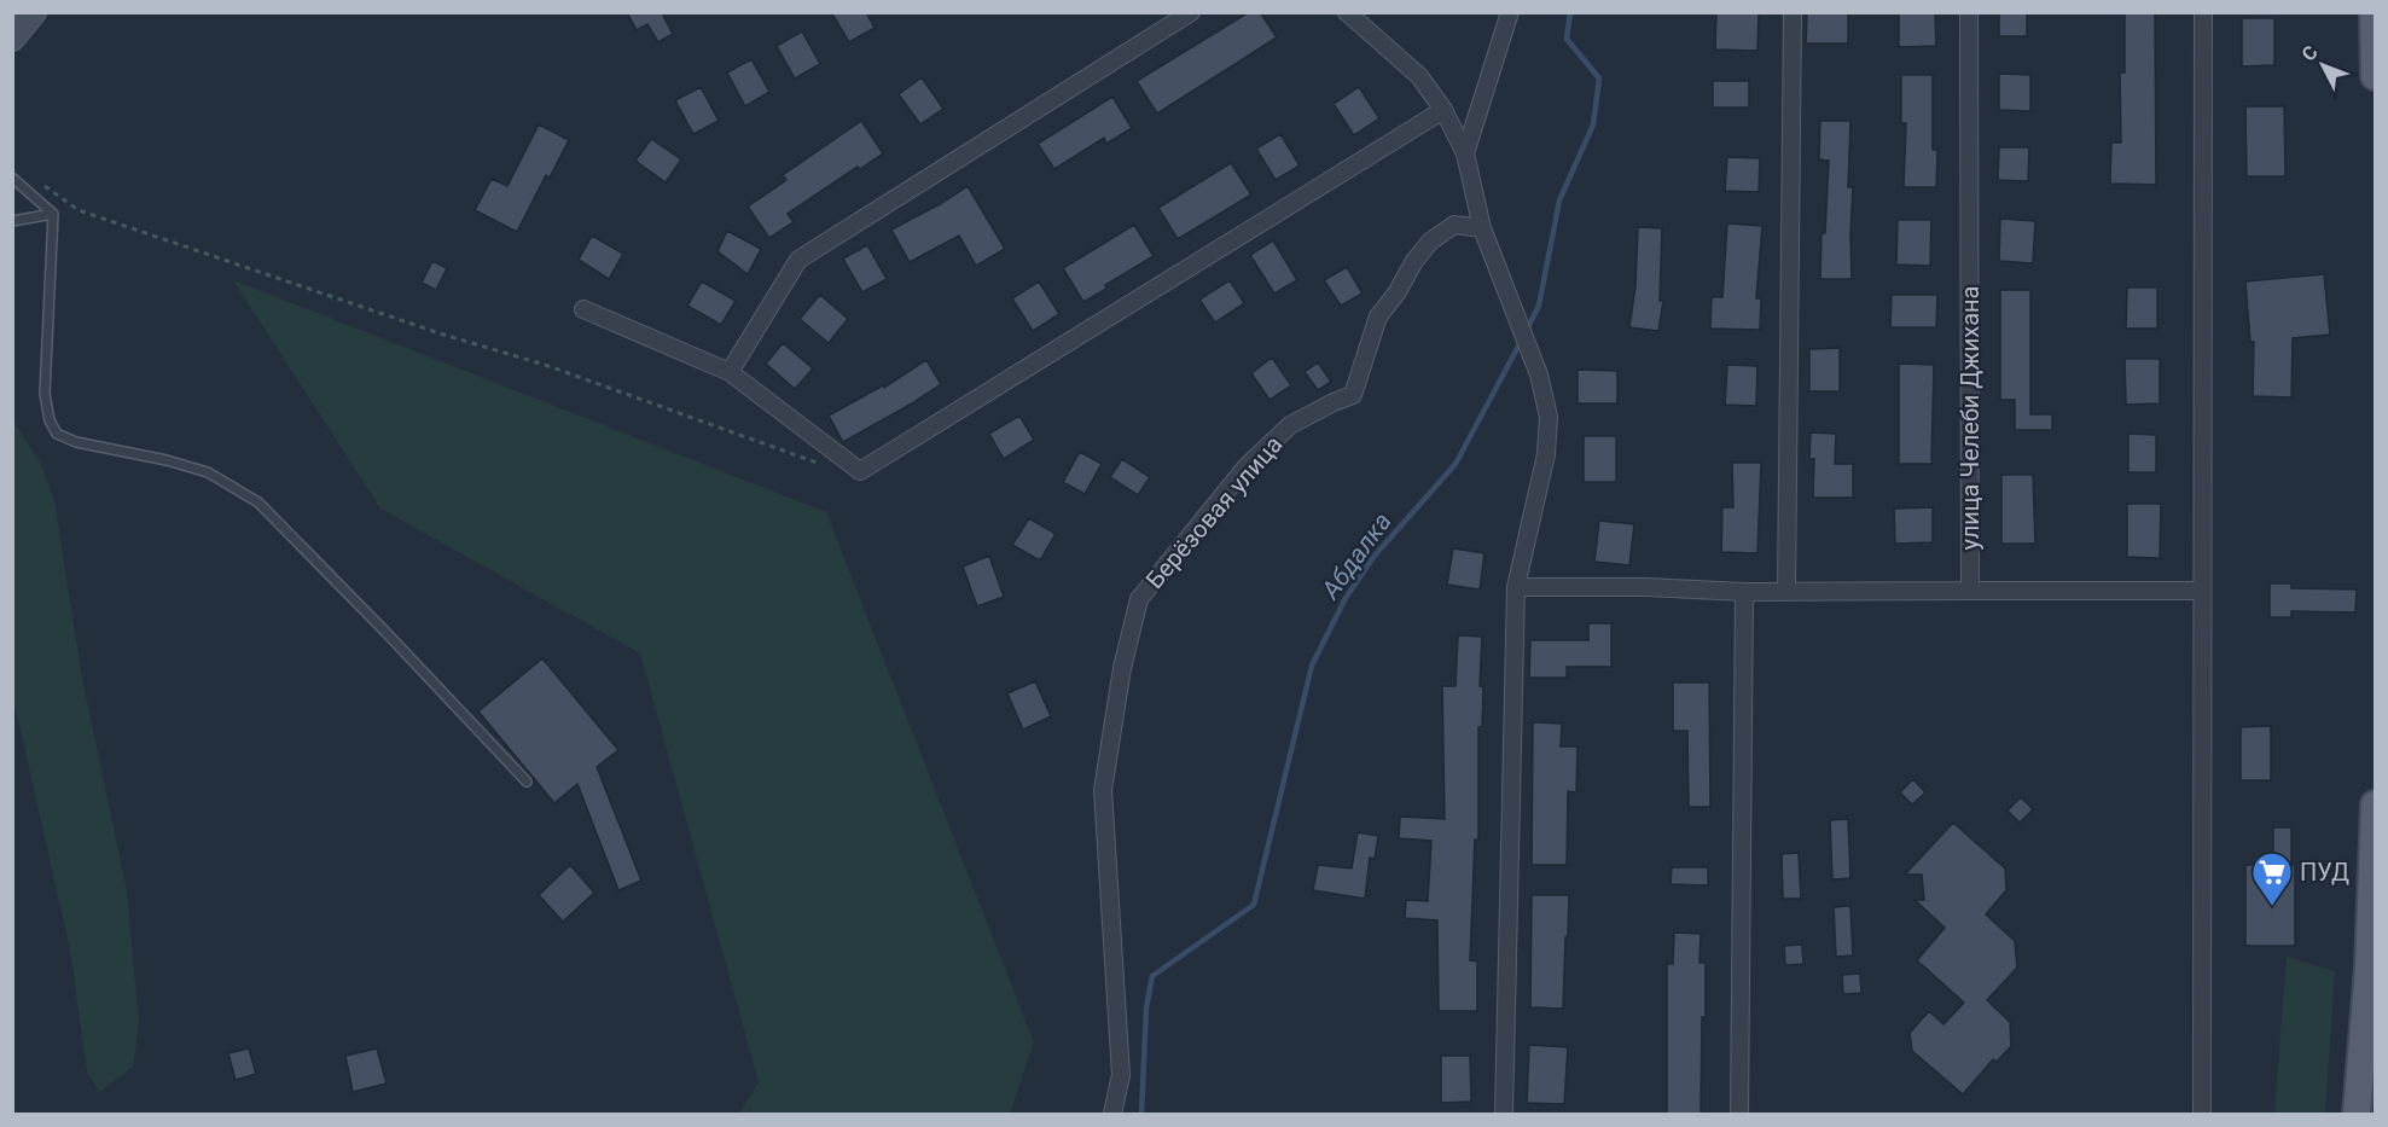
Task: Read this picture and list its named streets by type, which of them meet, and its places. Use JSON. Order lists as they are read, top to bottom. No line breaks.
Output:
{"streets":{"street":["улица Челеби Джихана","Берёзовая улица"]},"water":["Абдалка"],"places":{"supermarket":["ПУД"]},"north":"top left"}
